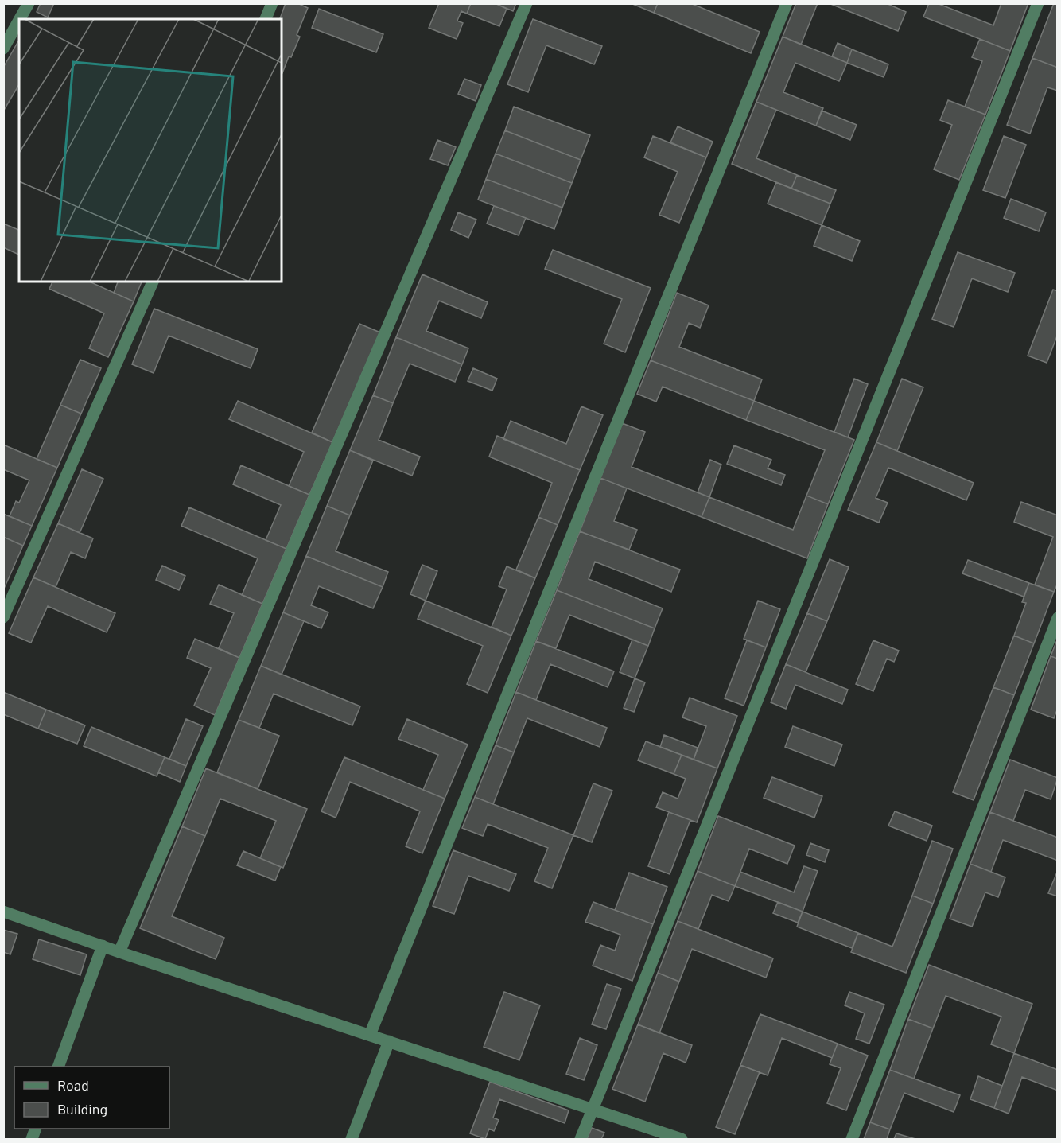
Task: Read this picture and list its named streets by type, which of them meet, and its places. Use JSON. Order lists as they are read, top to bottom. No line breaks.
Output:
{"legend":["Road","Building"]}
